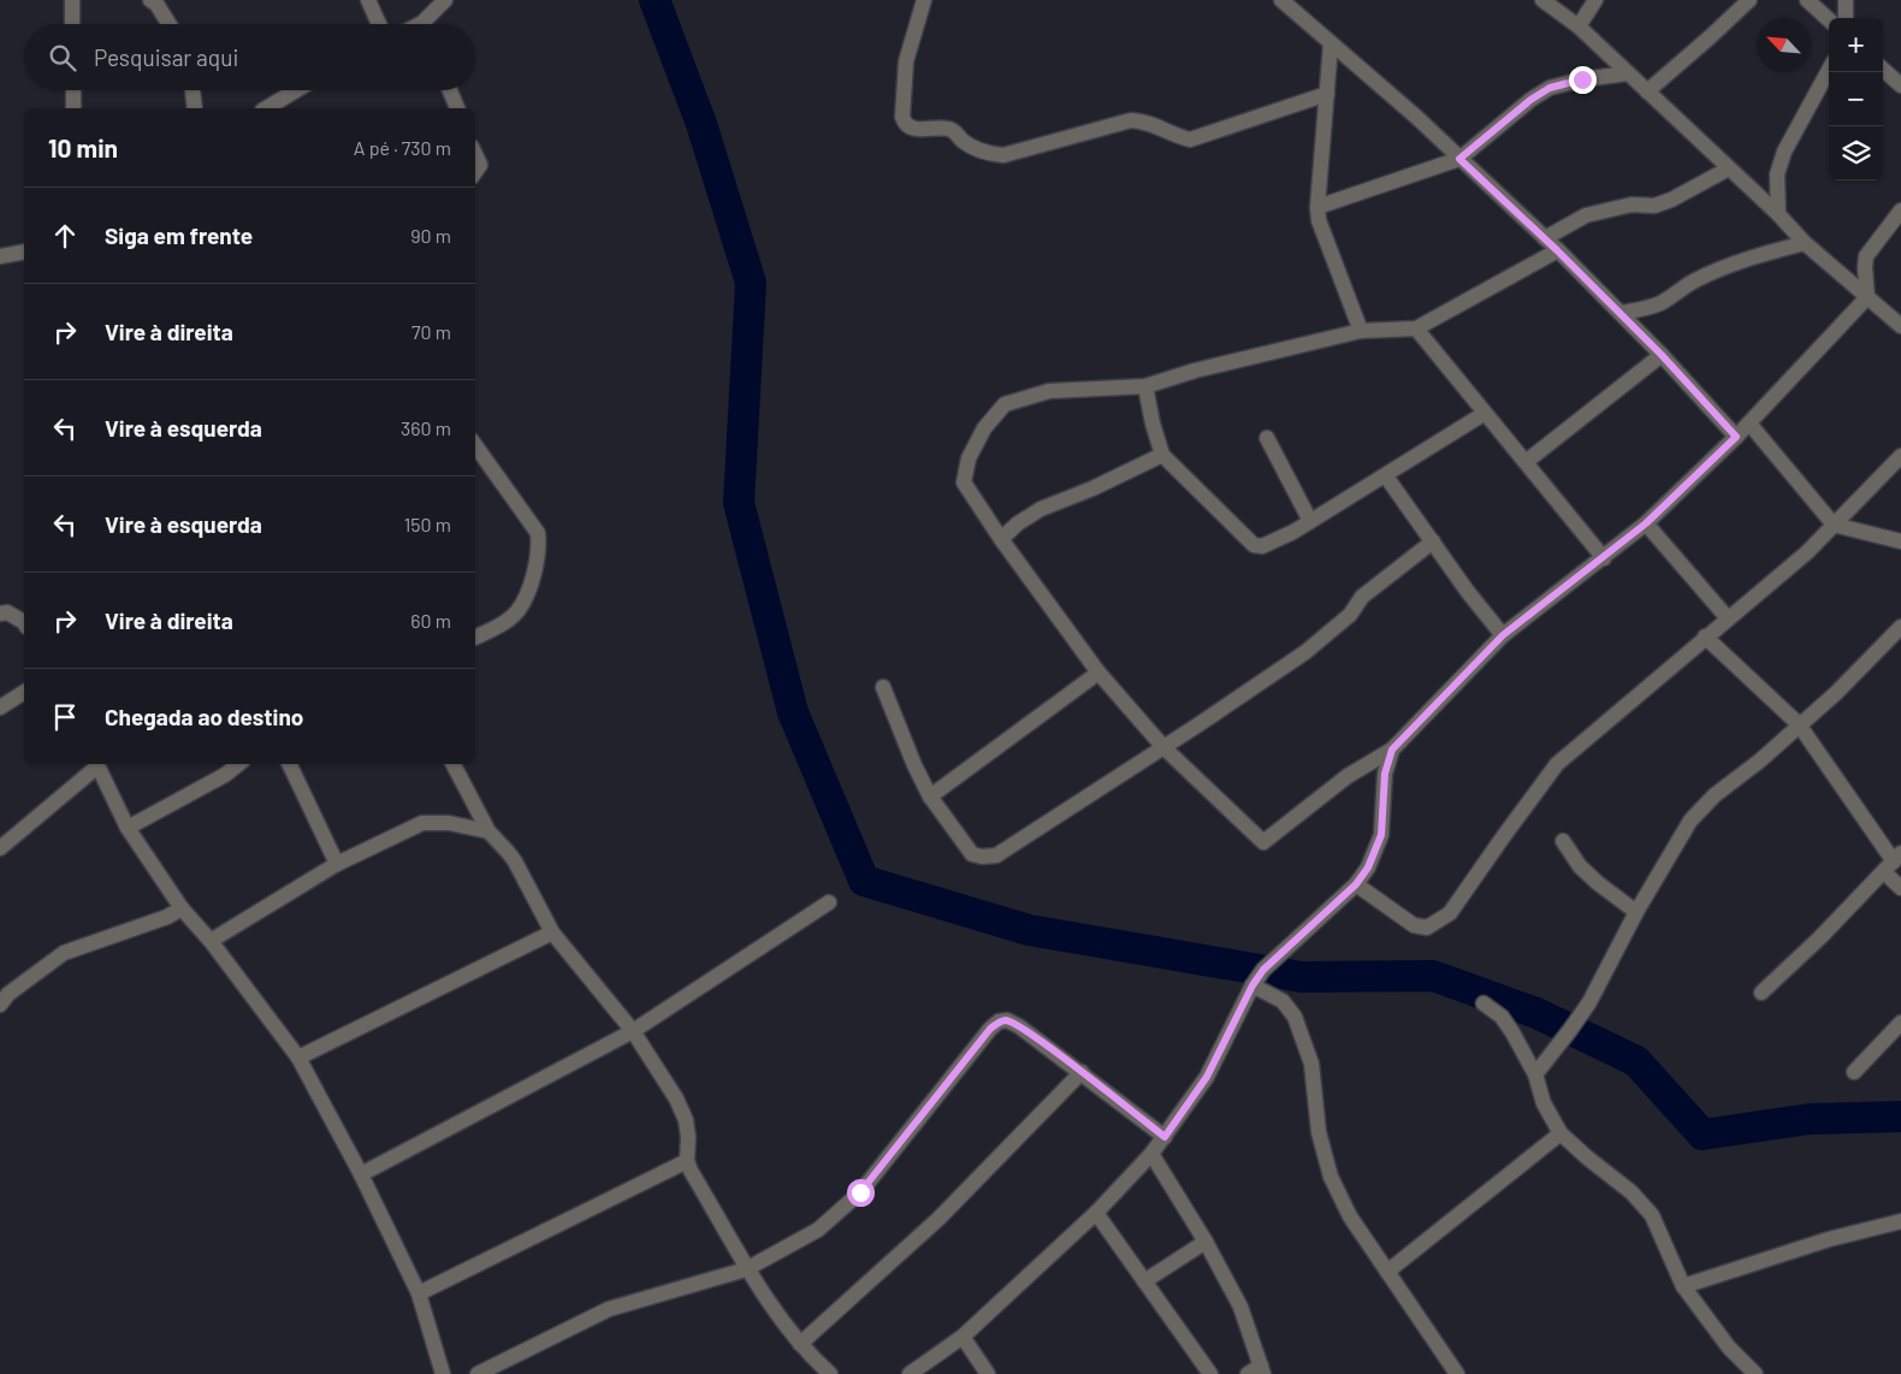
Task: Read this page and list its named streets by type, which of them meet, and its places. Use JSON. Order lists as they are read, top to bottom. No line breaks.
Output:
{"north":"top left","page":{"map_buttons":["+","−"],"search":"Pesquisar aqui","heading":["10 min","A pé · 730 m"],"list":[["Siga em frente","90 m"],["Vire à direita","70 m"],["Vire à esquerda","360 m"],["Vire à esquerda","150 m"],["Vire à direita","60 m"],"Chegada ao destino"]}}
